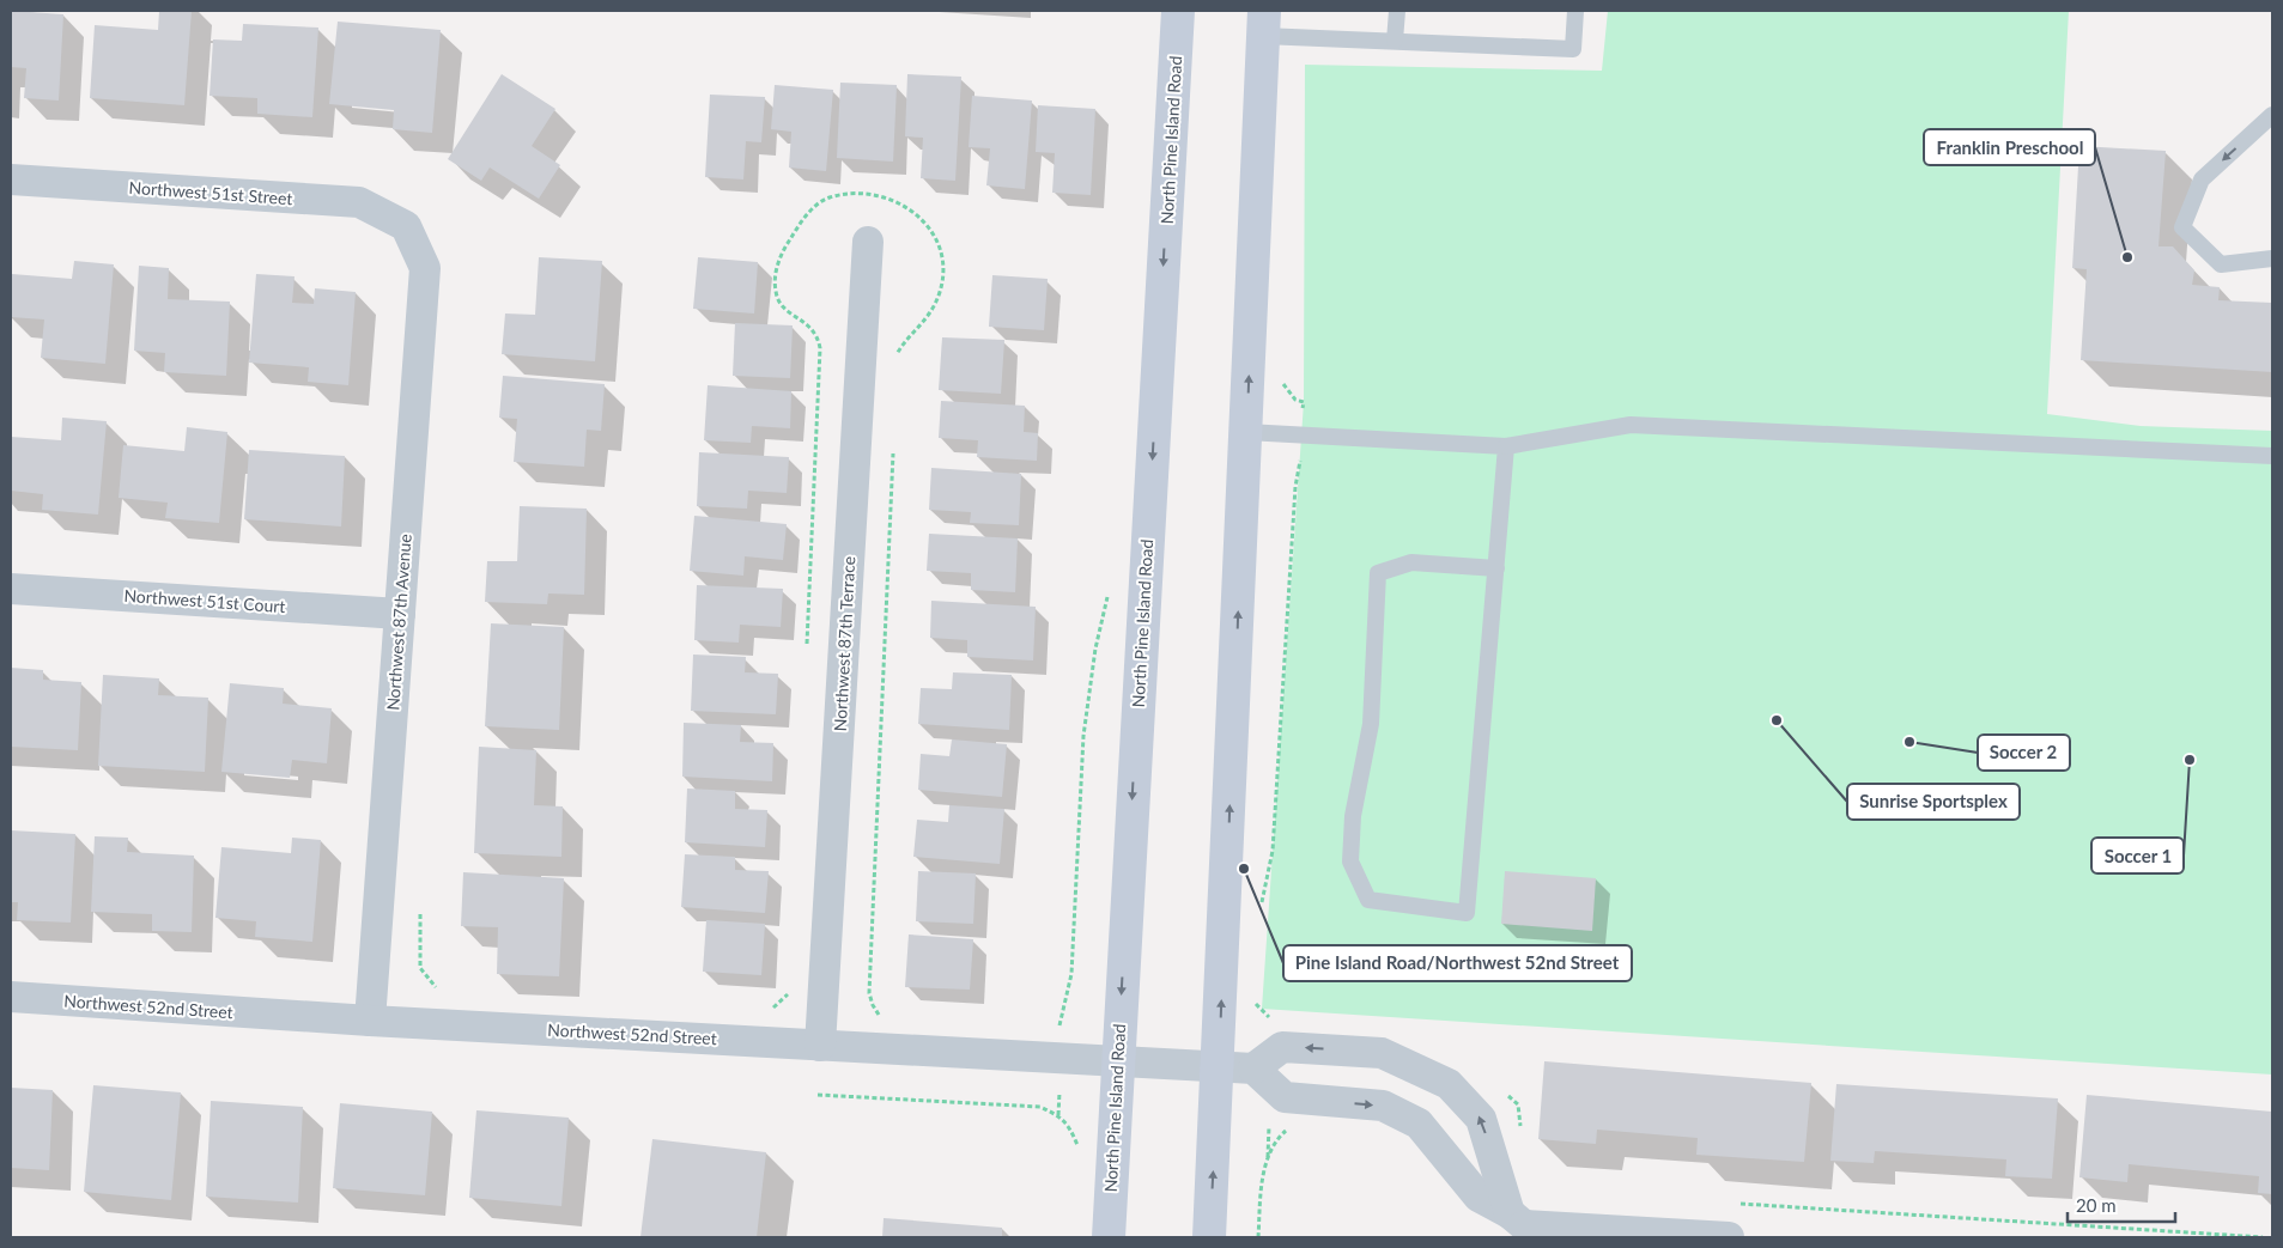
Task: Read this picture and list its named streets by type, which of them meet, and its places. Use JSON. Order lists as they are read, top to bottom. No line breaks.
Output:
{"streets":{"main road":["North Pine Island Road"],"street":["Northwest 51st Street","Northwest 51st Court","Northwest 87th Avenue","Northwest 87th Terrace","Northwest 52nd Street"]},"crossings":[["North Pine Island Road","Northwest 52nd Street"],["Northwest 51st Street","Northwest 87th Avenue"],["Northwest 51st Court","Northwest 87th Avenue"],["Northwest 87th Avenue","Northwest 52nd Street"],["Northwest 87th Terrace","Northwest 52nd Street"]],"places":["Franklin Preschool","Sunrise Sportsplex","Soccer 2","Soccer 1","Pine Island Road/Northwest 52nd Street"],"scale_bar":"20 m"}
